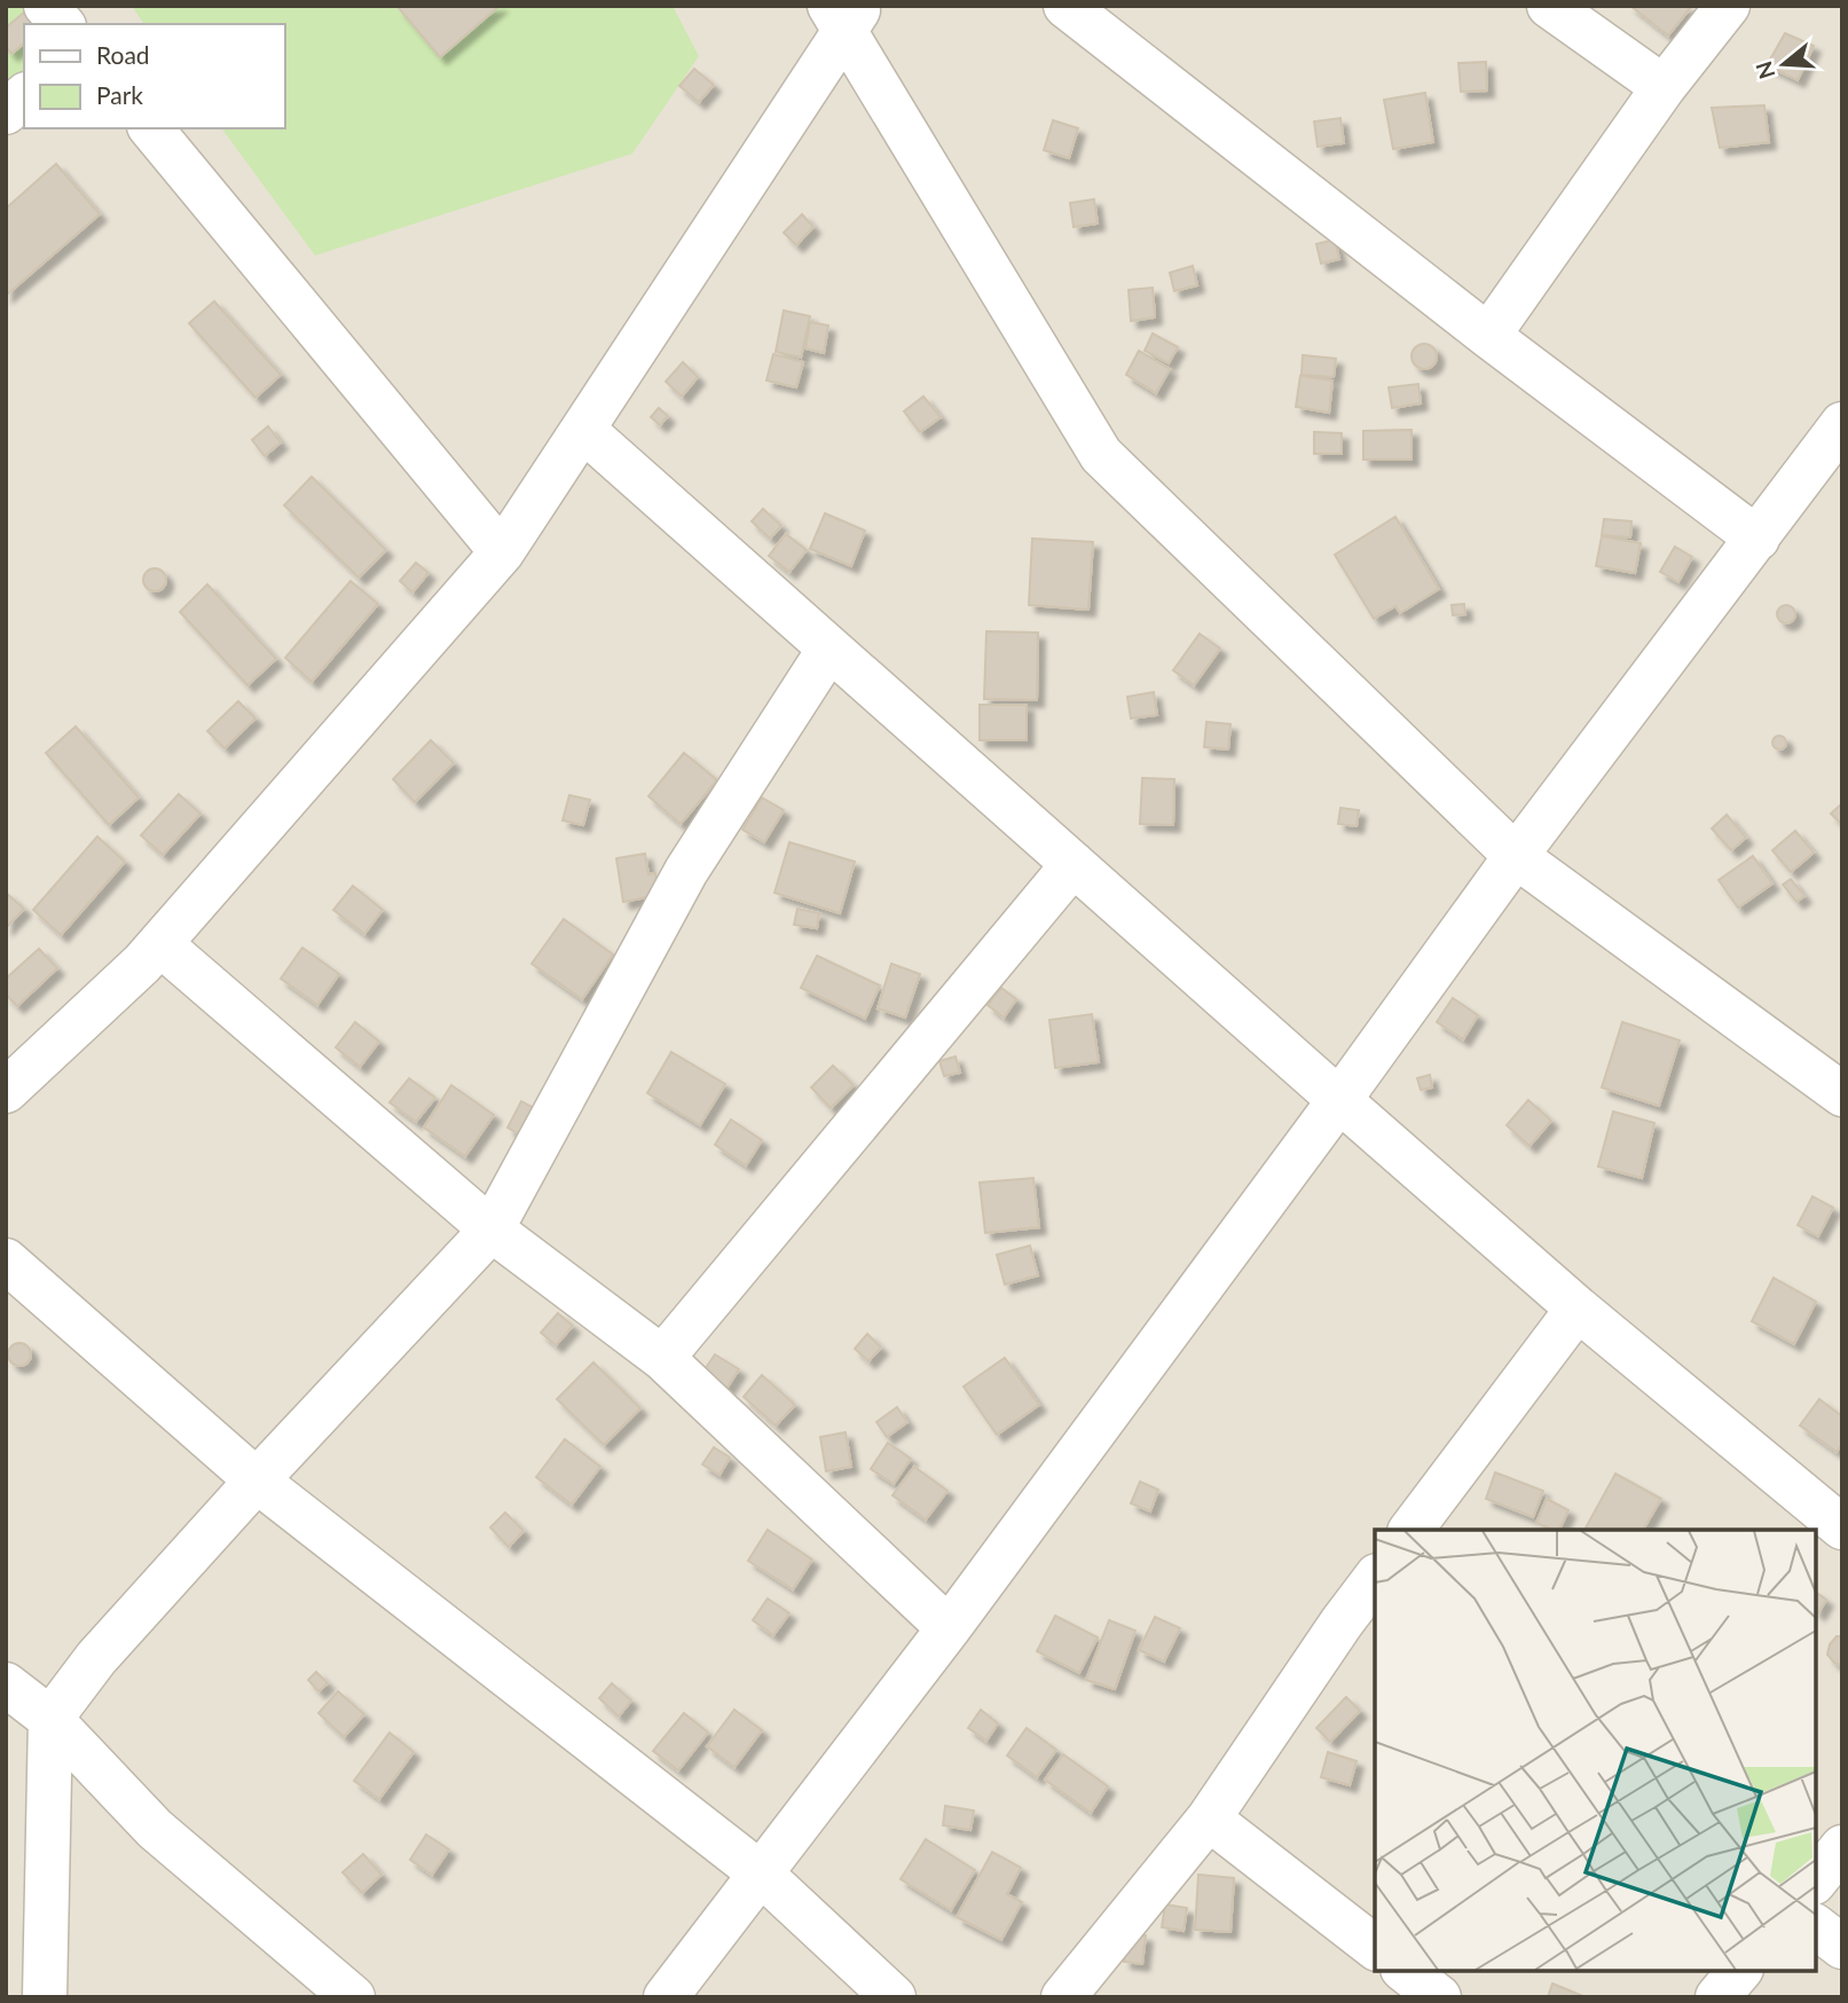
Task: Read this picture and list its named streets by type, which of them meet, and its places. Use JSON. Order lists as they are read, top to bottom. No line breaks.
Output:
{"legend":["Road","Park"],"north":"left"}
